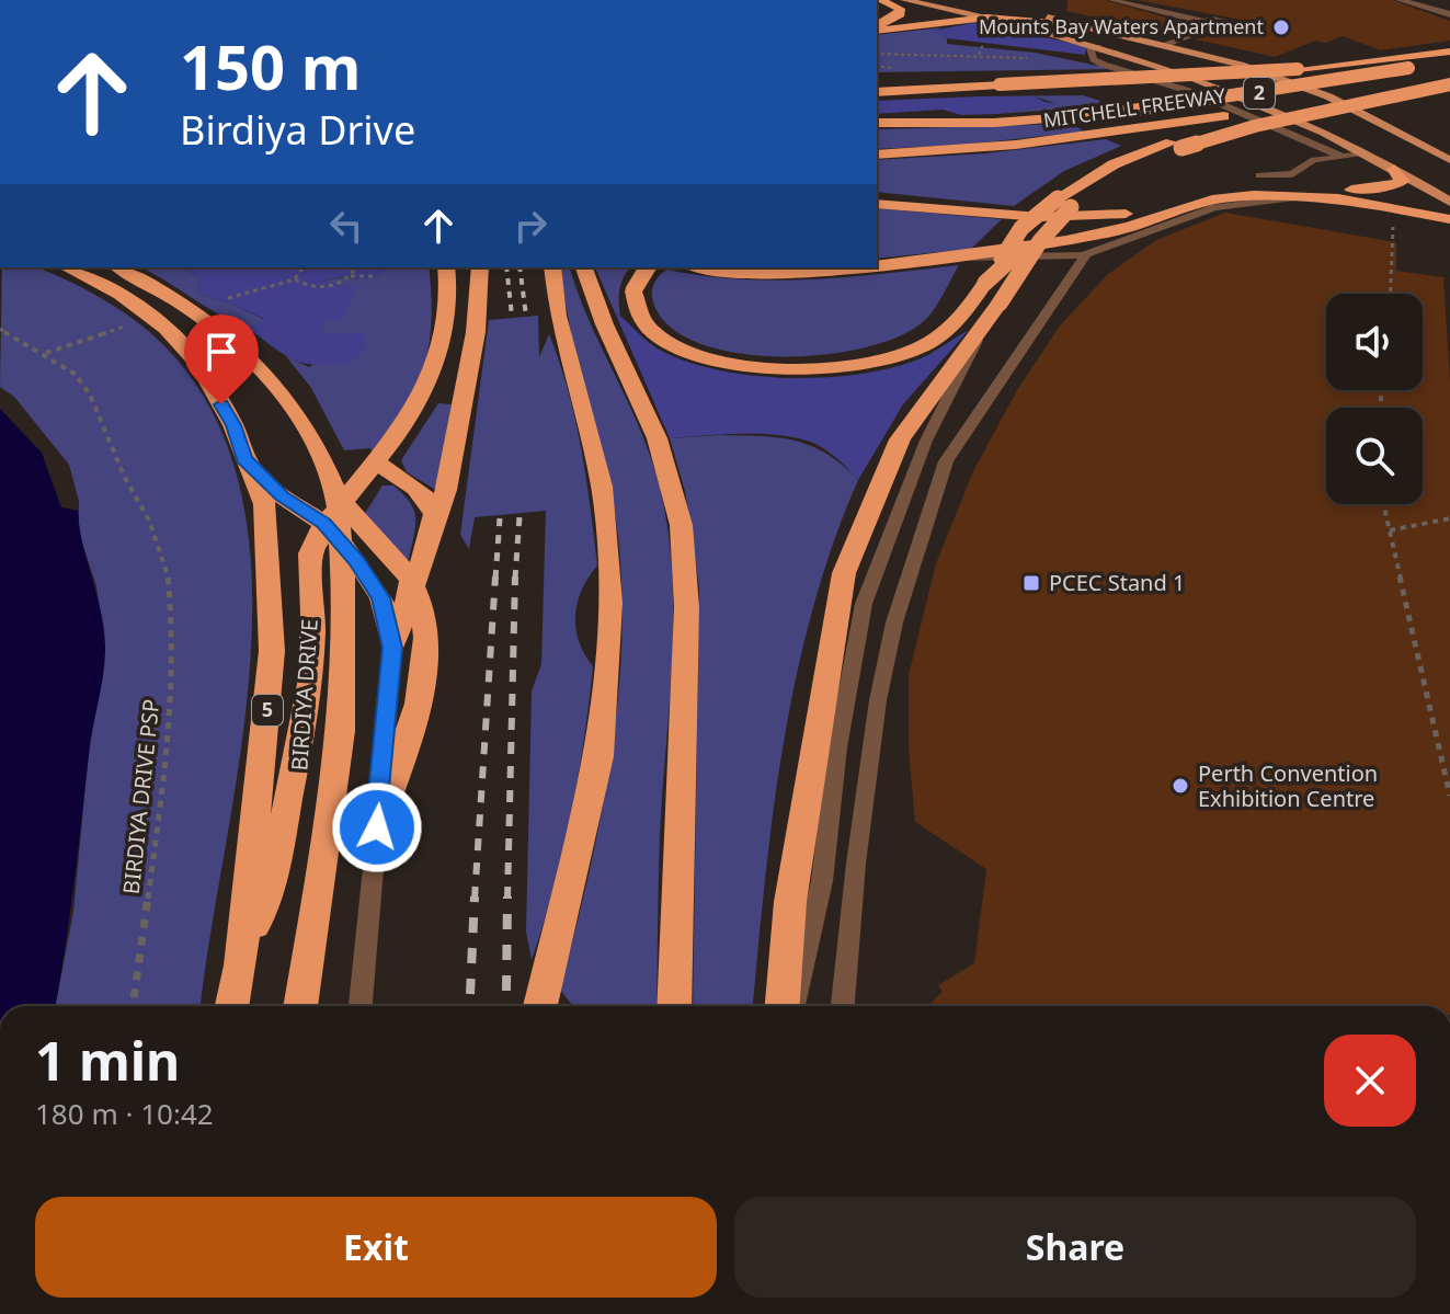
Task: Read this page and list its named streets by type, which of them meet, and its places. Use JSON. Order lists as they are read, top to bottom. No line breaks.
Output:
{"streets":{"highway":["2","MITCHELL FREEWAY","BIRDIYA DRIVE","5"],"path":["BIRDIYA DRIVE PSP"]},"places":{"other":["Mounts Bay Waters Apartment","Perth Convention Exhibition Centre"],"transit":["PCEC Stand 1"]},"page":{"turn":["150 m","Birdiya Drive"],"heading":["1 min","180 m · 10:42"],"buttons":["Exit","Share"]}}
